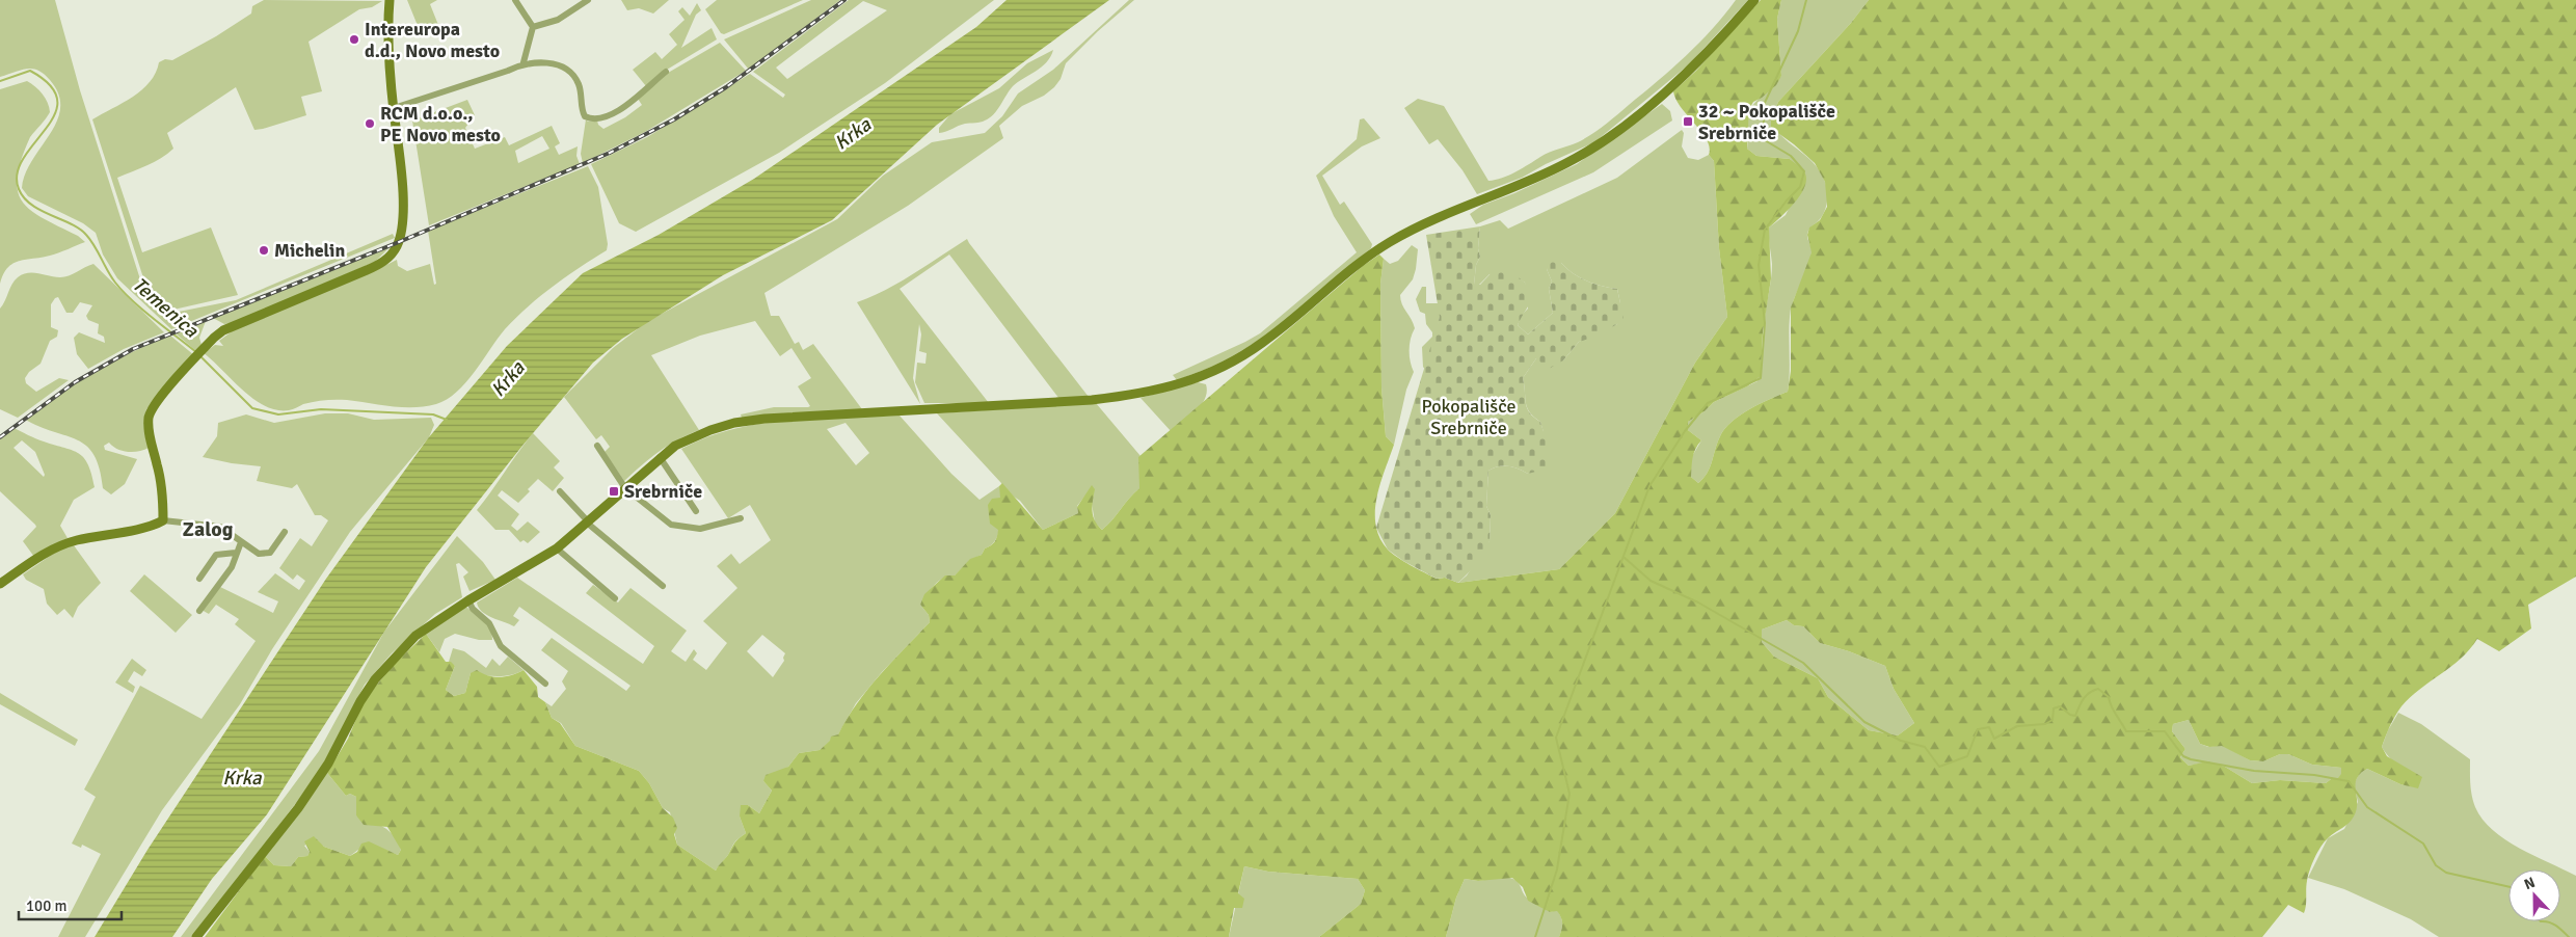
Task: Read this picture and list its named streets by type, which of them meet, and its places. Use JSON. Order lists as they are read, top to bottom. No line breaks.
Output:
{"districts":["Zalog"],"water":["Krka","Temenica"],"parks":["Pokopališče Srebrniče"],"places":{"other":["Intereuropa d.d., Novo mesto","RCM d.o.o., PE Novo mesto","Michelin"],"transit":["32 ~ Pokopališče Srebrniče","Srebrniče"]},"scale_bar":"100 m","north":"top"}
